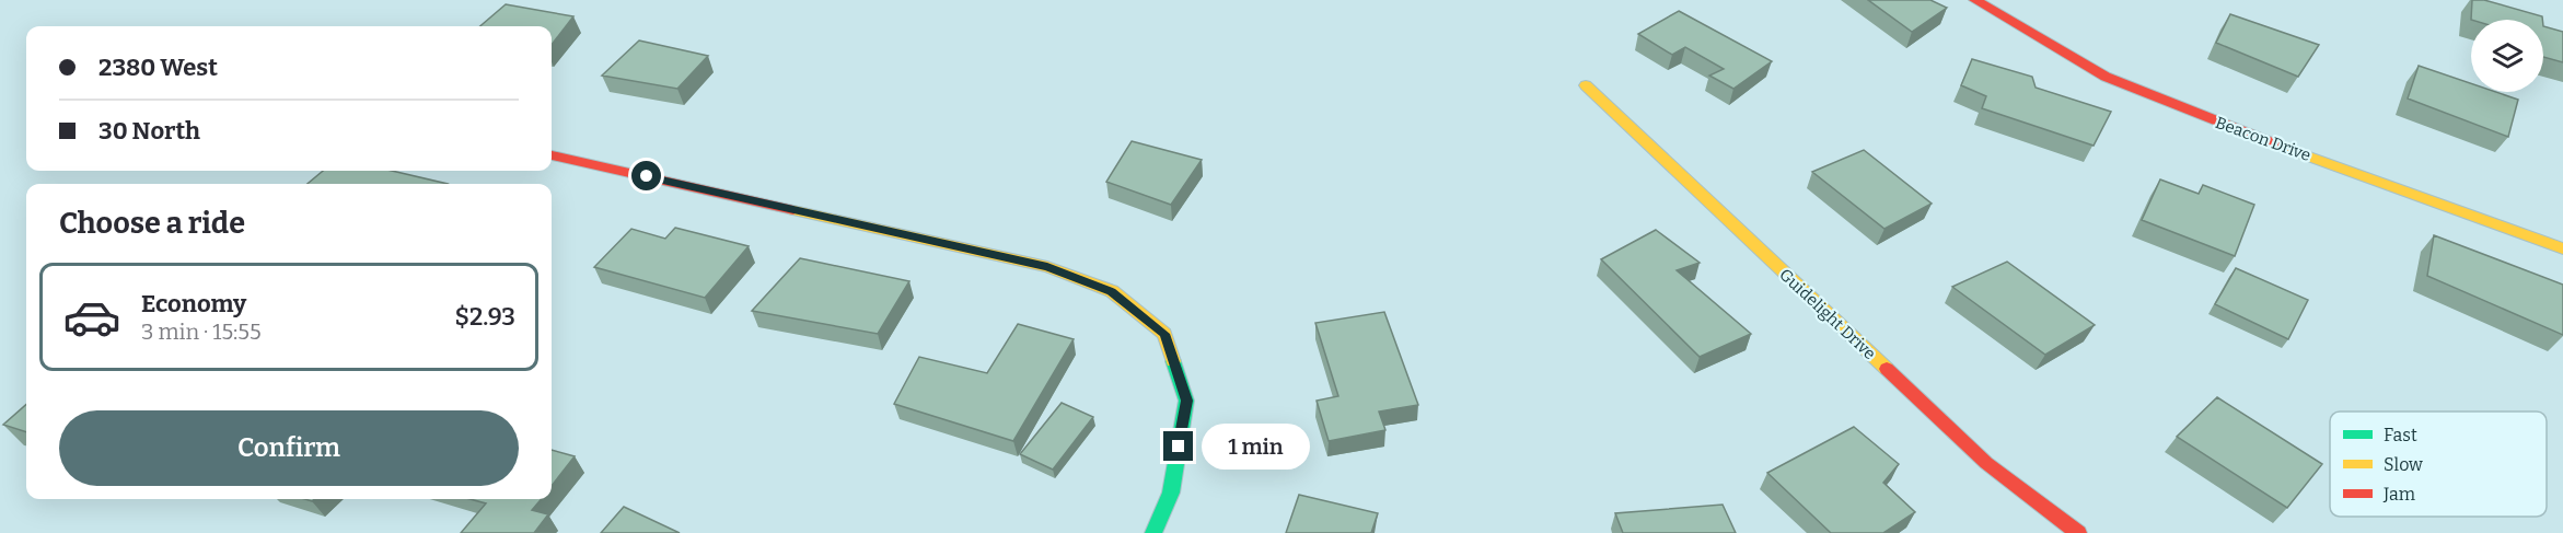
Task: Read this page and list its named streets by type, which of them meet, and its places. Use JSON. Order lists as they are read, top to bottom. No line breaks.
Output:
{"streets":{"street":["Beacon Drive","Guidelight Drive"]},"legend":["Fast","Slow","Jam"],"page":{"banner":["2380 West","30 North"],"heading":"Choose a ride","list":[{"name":"Economy","note":"3 min · 15:55","value":"$2.93"}],"buttons":"Confirm","bubble":"1 min"}}
